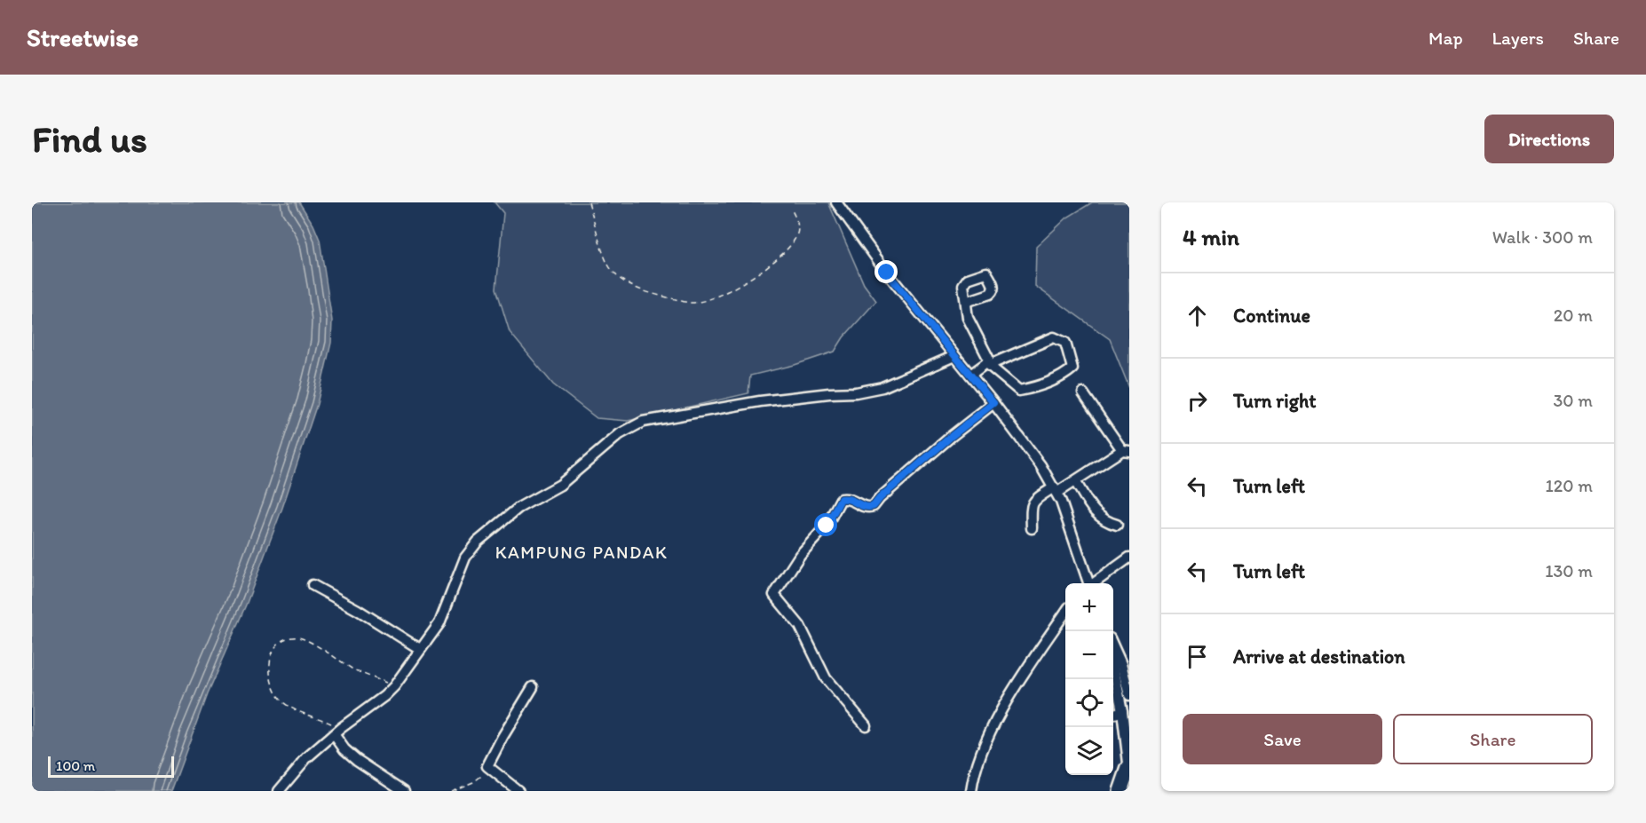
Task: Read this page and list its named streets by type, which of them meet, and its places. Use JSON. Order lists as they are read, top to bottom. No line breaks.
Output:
{"districts":["KAMPUNG PANDAK"],"scale_bar":"100 m","page":{"header":"Streetwise","nav":["Map","Layers","Share"],"buttons":["Directions",["Save","Share"]],"title":"Find us","heading":["4 min","Walk · 300 m"],"list":[["Continue","20 m"],["Turn right","30 m"],["Turn left","120 m"],["Turn left","130 m"],"Arrive at destination"],"map_buttons":["+","−"],"scale":"100 m"}}
